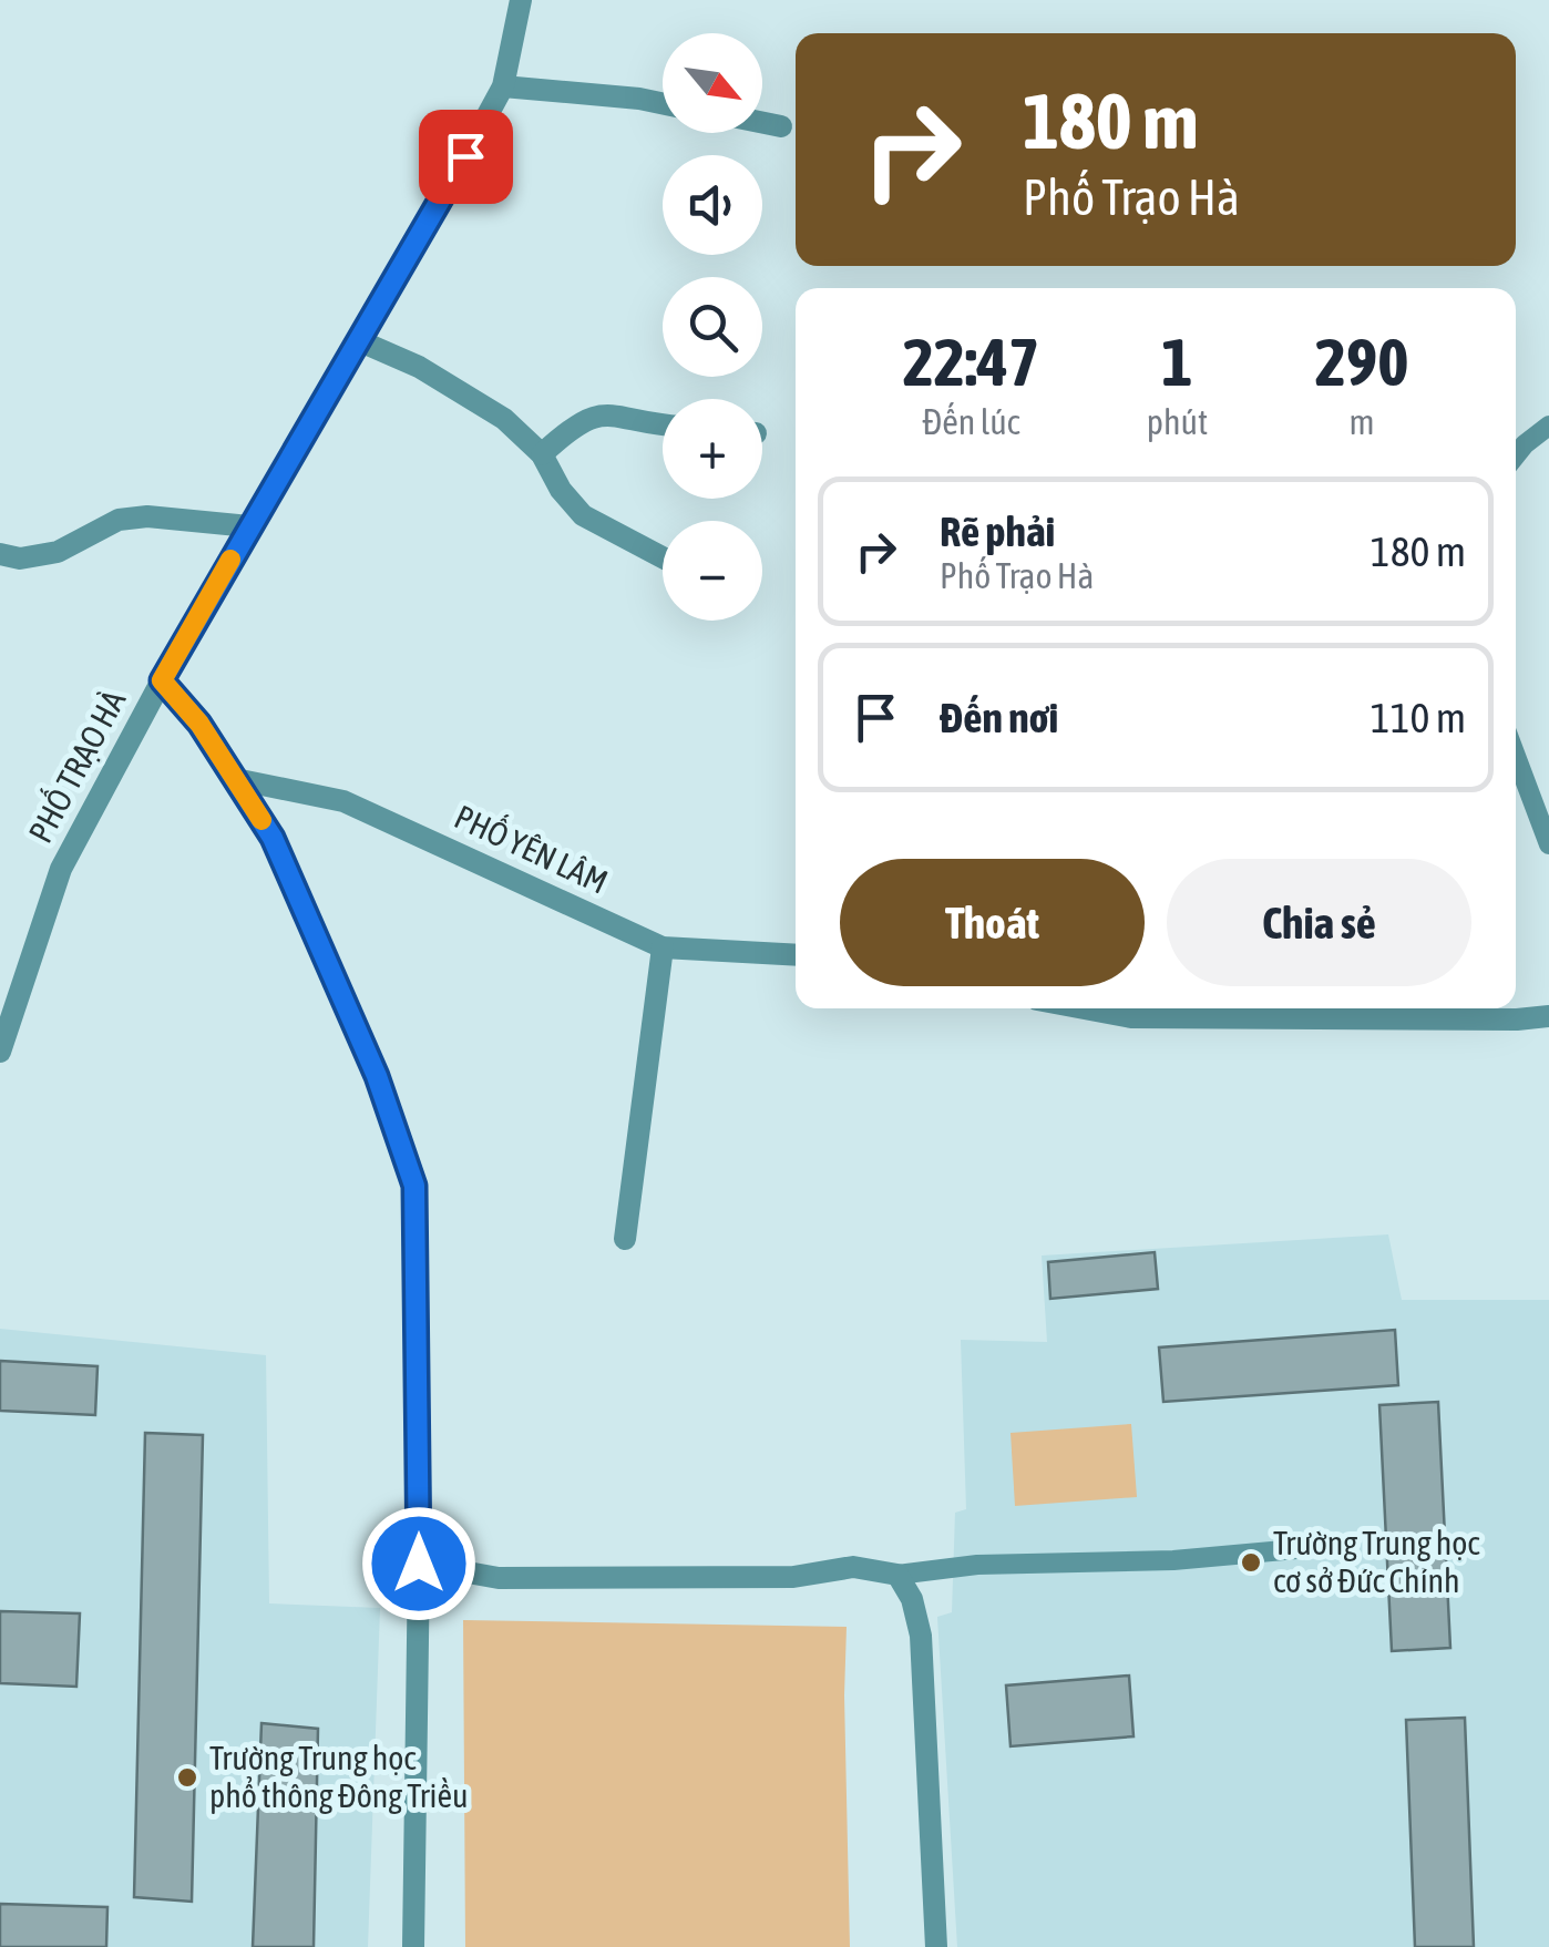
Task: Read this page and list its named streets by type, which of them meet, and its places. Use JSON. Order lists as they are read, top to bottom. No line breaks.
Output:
{"streets":{"street":["PHỐ TRẠO HÀ","PHỐ YÊN LÂM"]},"places":["Trường Trung học cơ sở Đức Chính","Trường Trung học phổ thông Đông Triều"],"north":"bottom right","page":{"map_buttons":["+","−"],"turn":["180 m","Phố Trạo Hà"],"eta":["22:47","Đến lúc","1","phút","290","m"],"list":[{"name":"Rẽ phải","note":"Phố Trạo Hà","value":"180 m"},{"name":"Đến nơi","value":"110 m"}],"buttons":["Thoát","Chia sẻ"]}}
